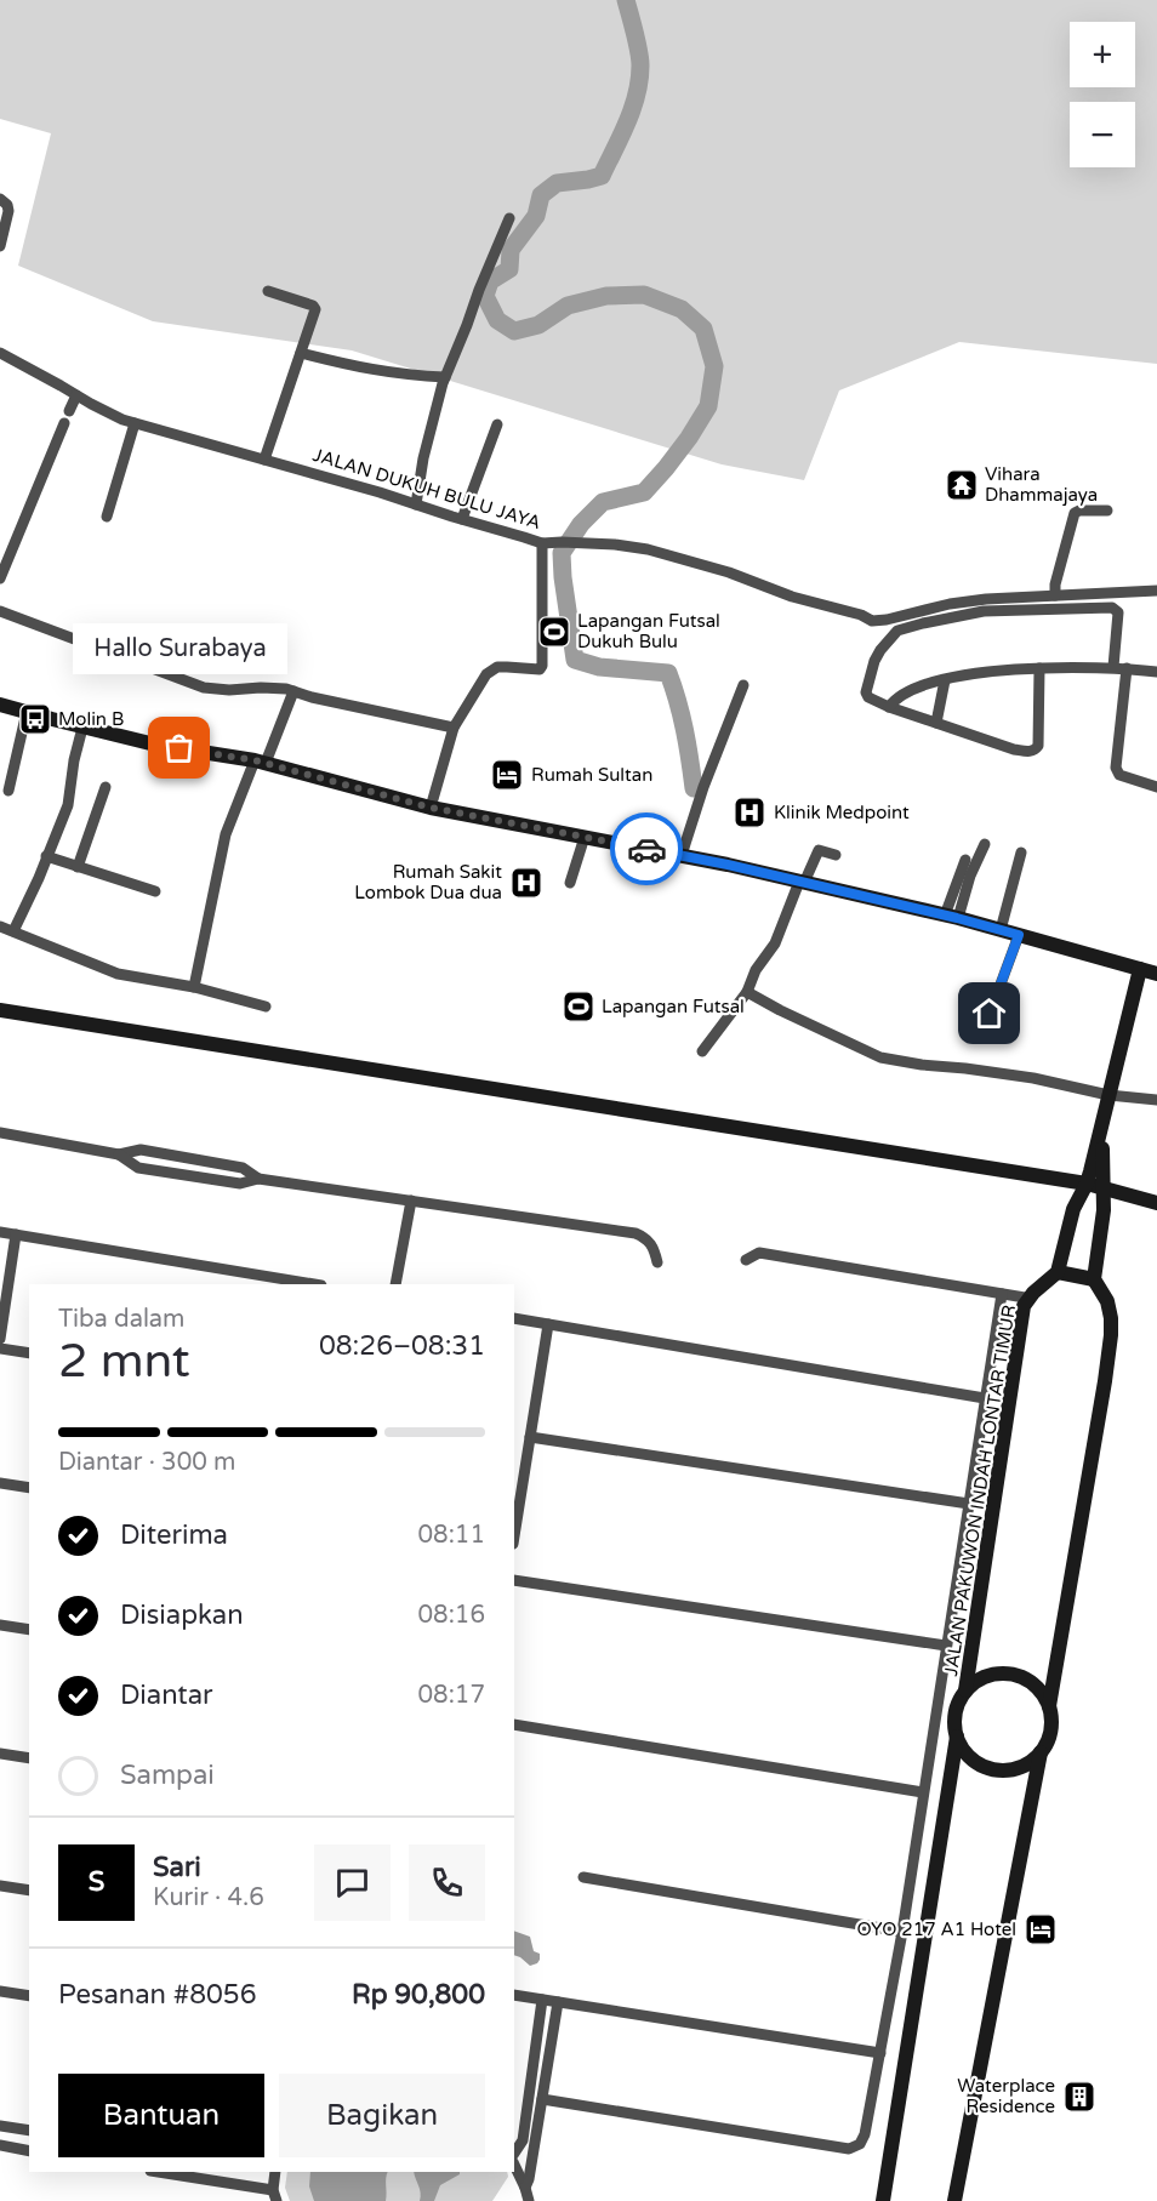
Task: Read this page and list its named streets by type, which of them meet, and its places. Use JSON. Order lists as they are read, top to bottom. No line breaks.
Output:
{"streets":{"street":["JALAN DUKUH BULU JAYA","JALAN PAKUWON INDAH LONTAR TIMUR"]},"places":{"temple":["Vihara Dhammajaya"],"sports":["Lapangan Futsal Dukuh Bulu","Lapangan Futsal"],"bus stop":["Molin B"],"other":["Hallo Surabaya"],"hotel":["Rumah Sultan","OYO 217 A1 Hotel"],"hospital":["Klinik Medpoint","Rumah Sakit Lombok Dua dua"],"building":["Waterplace Residence"]},"page":{"map_buttons":["+","−"],"bubble":"Hallo Surabaya","heading":["2 mnt","Tiba dalam","08:26–08:31"],"panel":["Sari","Kurir · 4.6","Pesanan #8056","Rp 90,800"],"bar":"Diantar · 300 m","list":[["Diterima","08:11"],["Disiapkan","08:16"],["Diantar","08:17"],"Sampai"],"round":"S","buttons":["Bantuan","Bagikan"]}}
